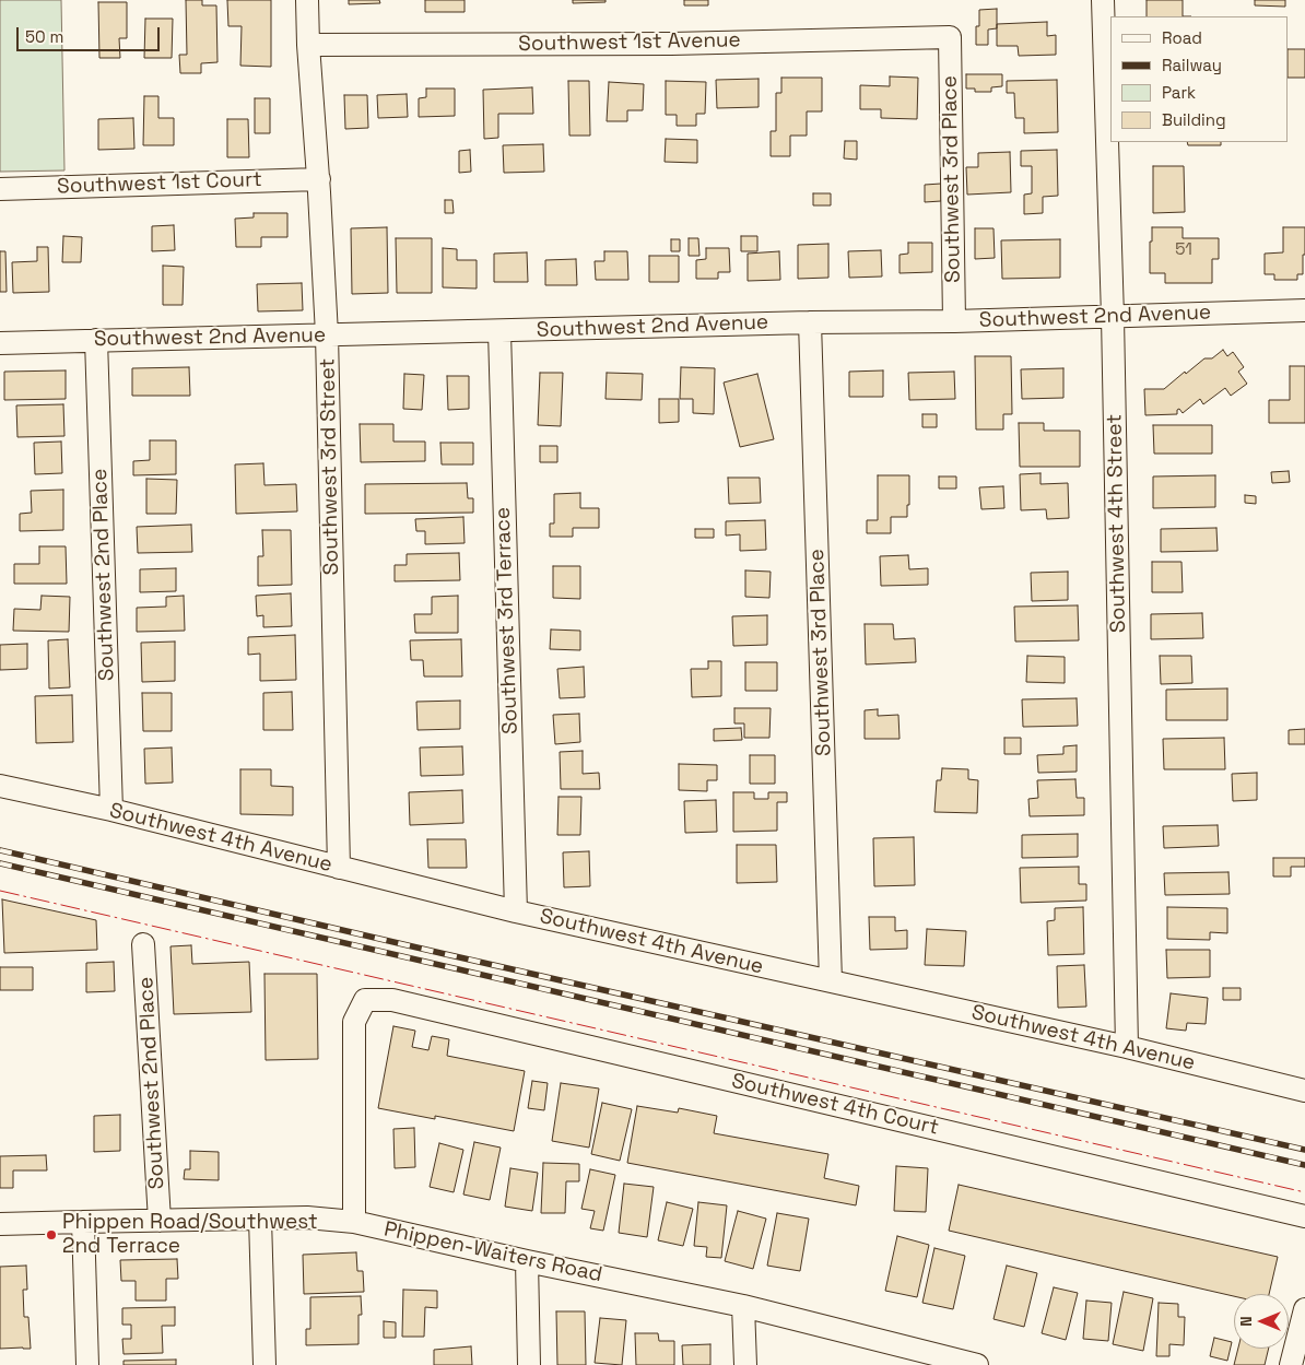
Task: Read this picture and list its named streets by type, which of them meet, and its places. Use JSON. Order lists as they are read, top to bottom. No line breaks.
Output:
{"streets":{"street":["Southwest 1st Avenue","Southwest 3rd Place","Southwest 1st Court","Southwest 2nd Avenue","Southwest 3rd Street","Southwest 4th Street","Southwest 2nd Place","Southwest 3rd Terrace","Southwest 4th Avenue","Southwest 4th Court","Phippen-Waiters Road"]},"crossings":[["Southwest 1st Avenue","Southwest 3rd Place"],["Southwest 1st Avenue","Southwest 3rd Street"],["Southwest 3rd Place","Southwest 2nd Avenue"],["Southwest 3rd Place","Southwest 4th Avenue"],["Southwest 1st Court","Southwest 3rd Street"],["Southwest 2nd Avenue","Southwest 3rd Street"],["Southwest 2nd Avenue","Southwest 4th Street"],["Southwest 2nd Avenue","Southwest 2nd Place"],["Southwest 2nd Avenue","Southwest 3rd Terrace"],["Southwest 3rd Street","Southwest 4th Avenue"],["Southwest 4th Street","Southwest 4th Avenue"],["Southwest 2nd Place","Southwest 4th Avenue"],["Southwest 2nd Place","Phippen-Waiters Road"],["Southwest 3rd Terrace","Southwest 4th Avenue"],["Southwest 4th Court","Phippen-Waiters Road"]],"places":["Phippen Road/Southwest 2nd Terrace"],"house_numbers":["51"],"legend":["Road","Railway","Park","Building"],"scale_bar":"50 m","north":"left"}
